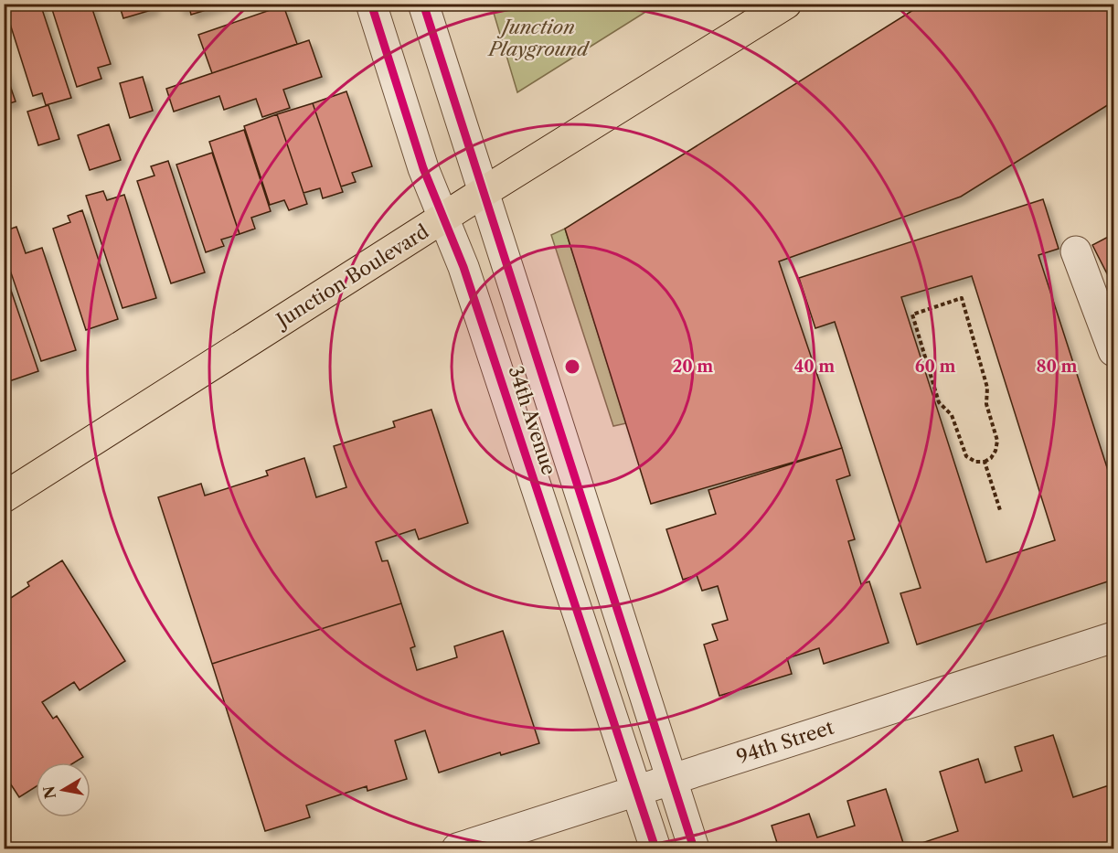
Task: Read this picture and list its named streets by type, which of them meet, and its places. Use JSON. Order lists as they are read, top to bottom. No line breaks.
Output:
{"streets":{"main road":["Junction Boulevard"],"street":["34th Avenue","94th Street"]},"crossings":[["Junction Boulevard","34th Avenue"],["34th Avenue","94th Street"]],"parks":["Junction Playground"],"north":"left","rings":["20 m","40 m","60 m","80 m"]}
